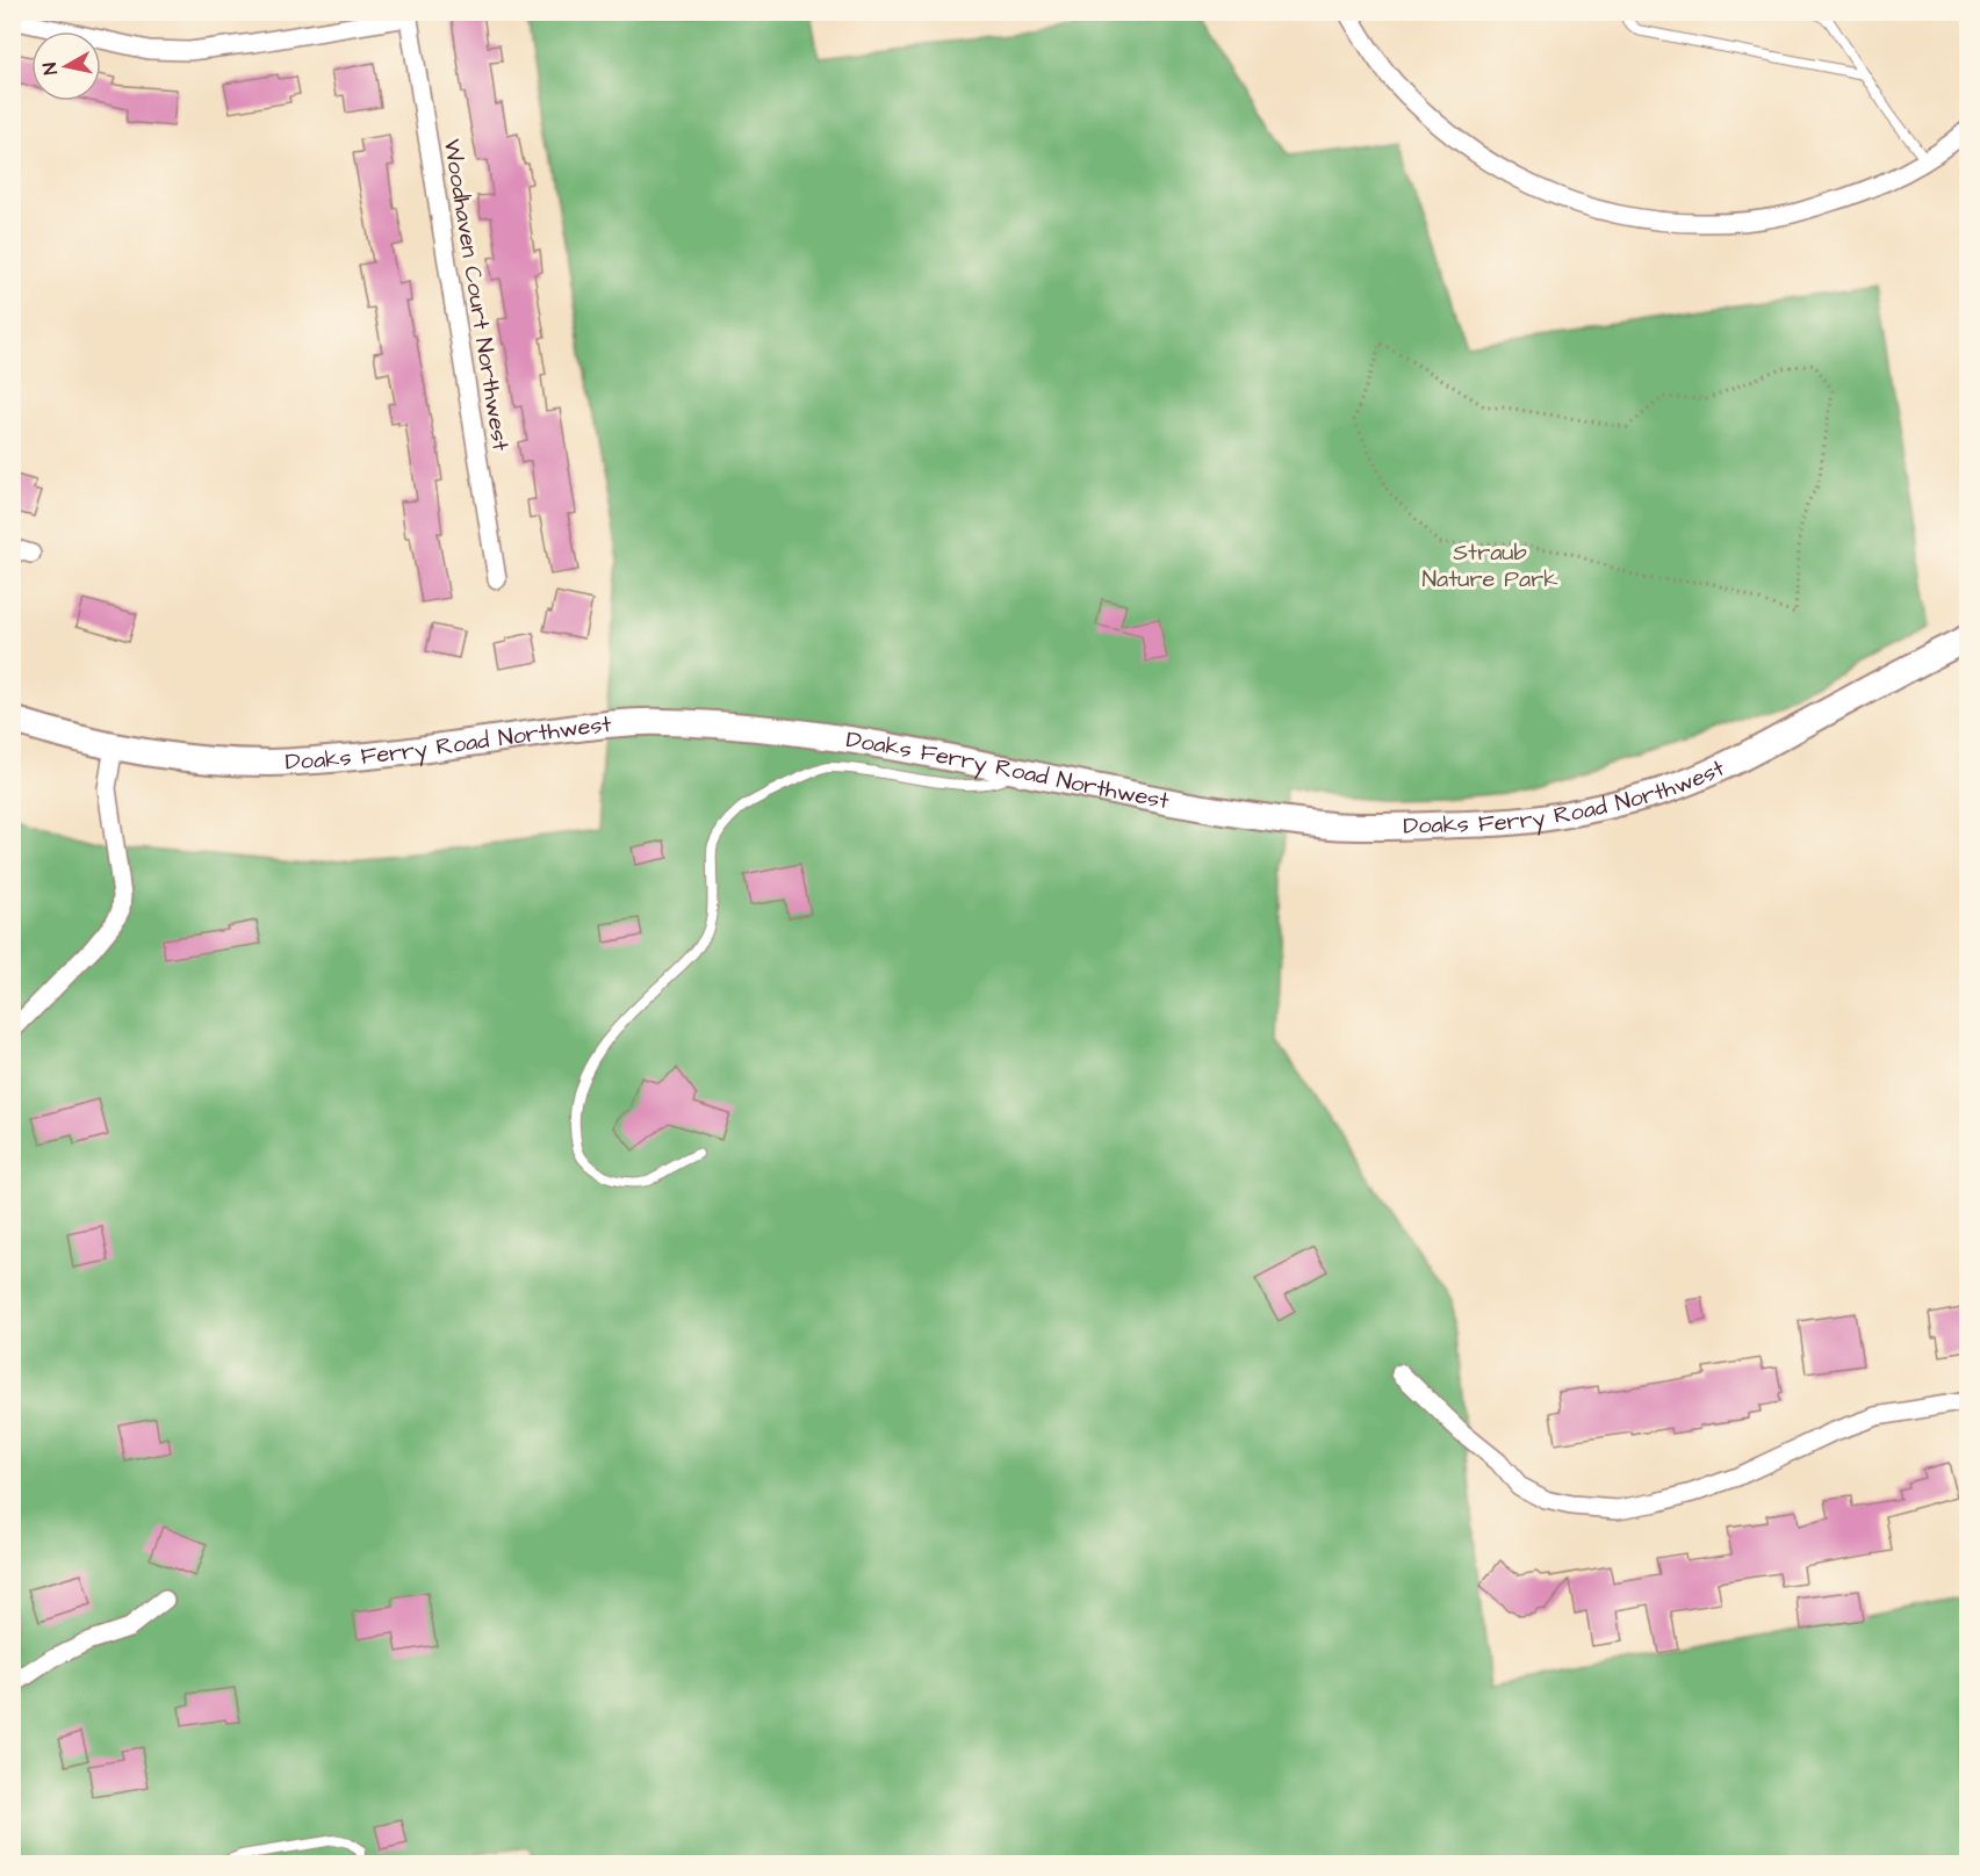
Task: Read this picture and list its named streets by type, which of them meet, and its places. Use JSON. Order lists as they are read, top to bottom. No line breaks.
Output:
{"streets":{"main road":["Doaks Ferry Road Northwest"],"street":["Woodhaven Court Northwest"]},"parks":["Straub Nature Park"],"north":"left"}
